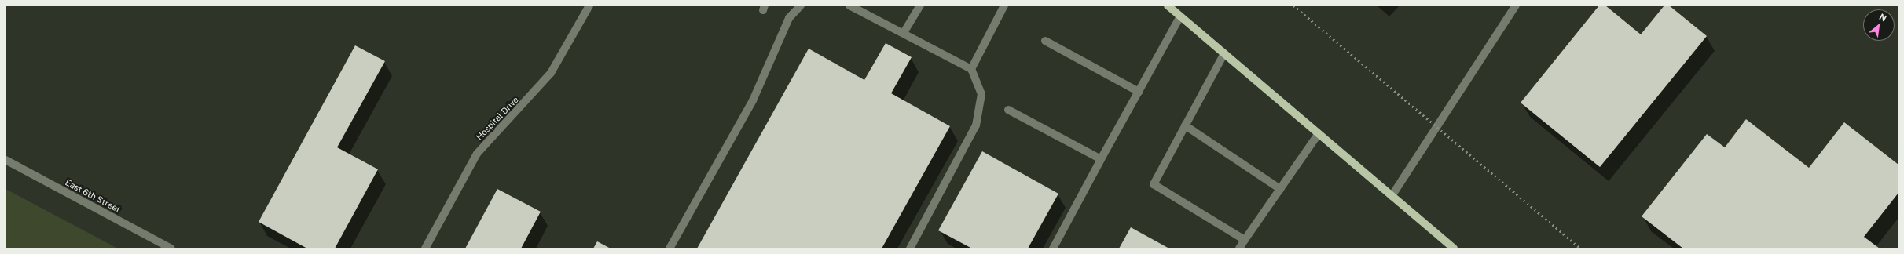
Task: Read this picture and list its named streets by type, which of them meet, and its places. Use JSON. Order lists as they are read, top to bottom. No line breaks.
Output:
{"streets":{"street":["Hospital Drive","East 6th Street"]},"north":"top right"}
